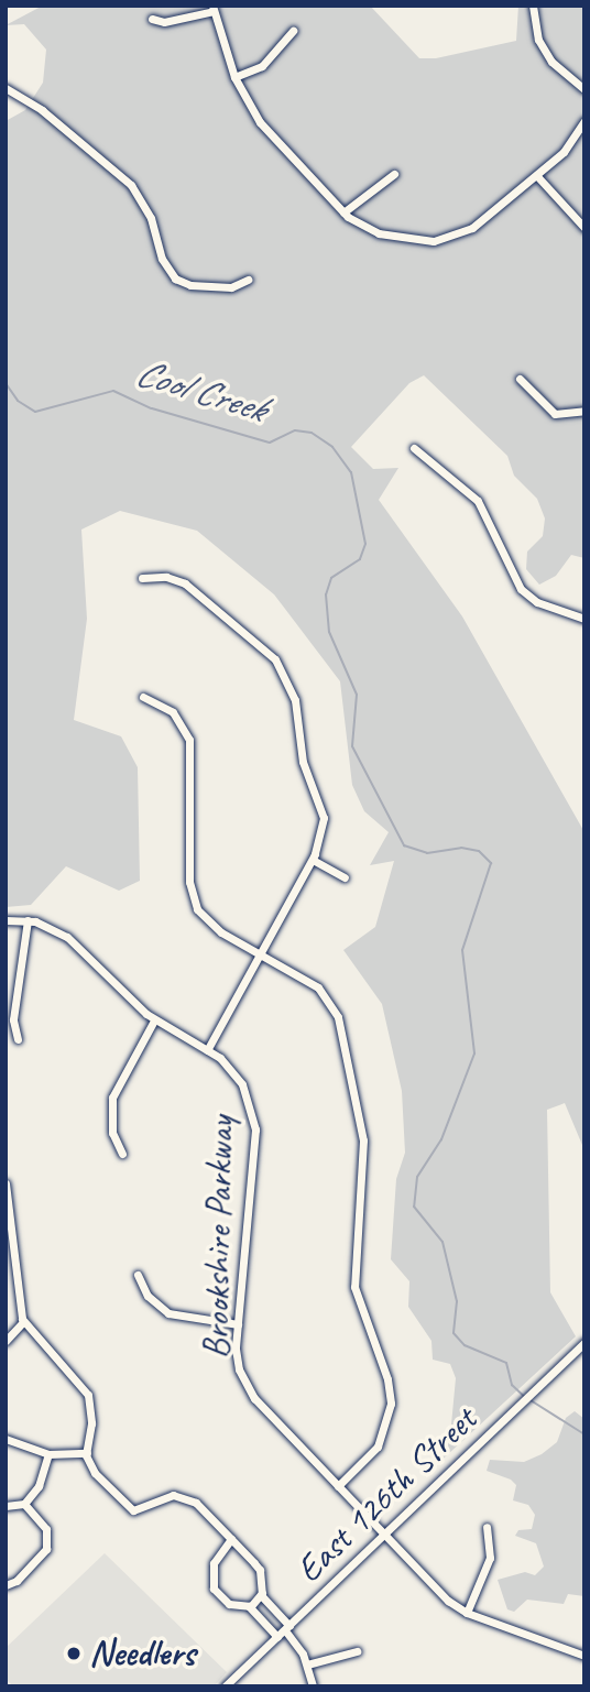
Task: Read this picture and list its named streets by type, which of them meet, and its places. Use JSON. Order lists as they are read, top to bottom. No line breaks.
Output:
{"streets":{"street":["Brookshire Parkway","East 126th Street"]},"crossings":[["Brookshire Parkway","East 126th Street"]],"water":["Cool Creek"],"places":["Needlers"]}
